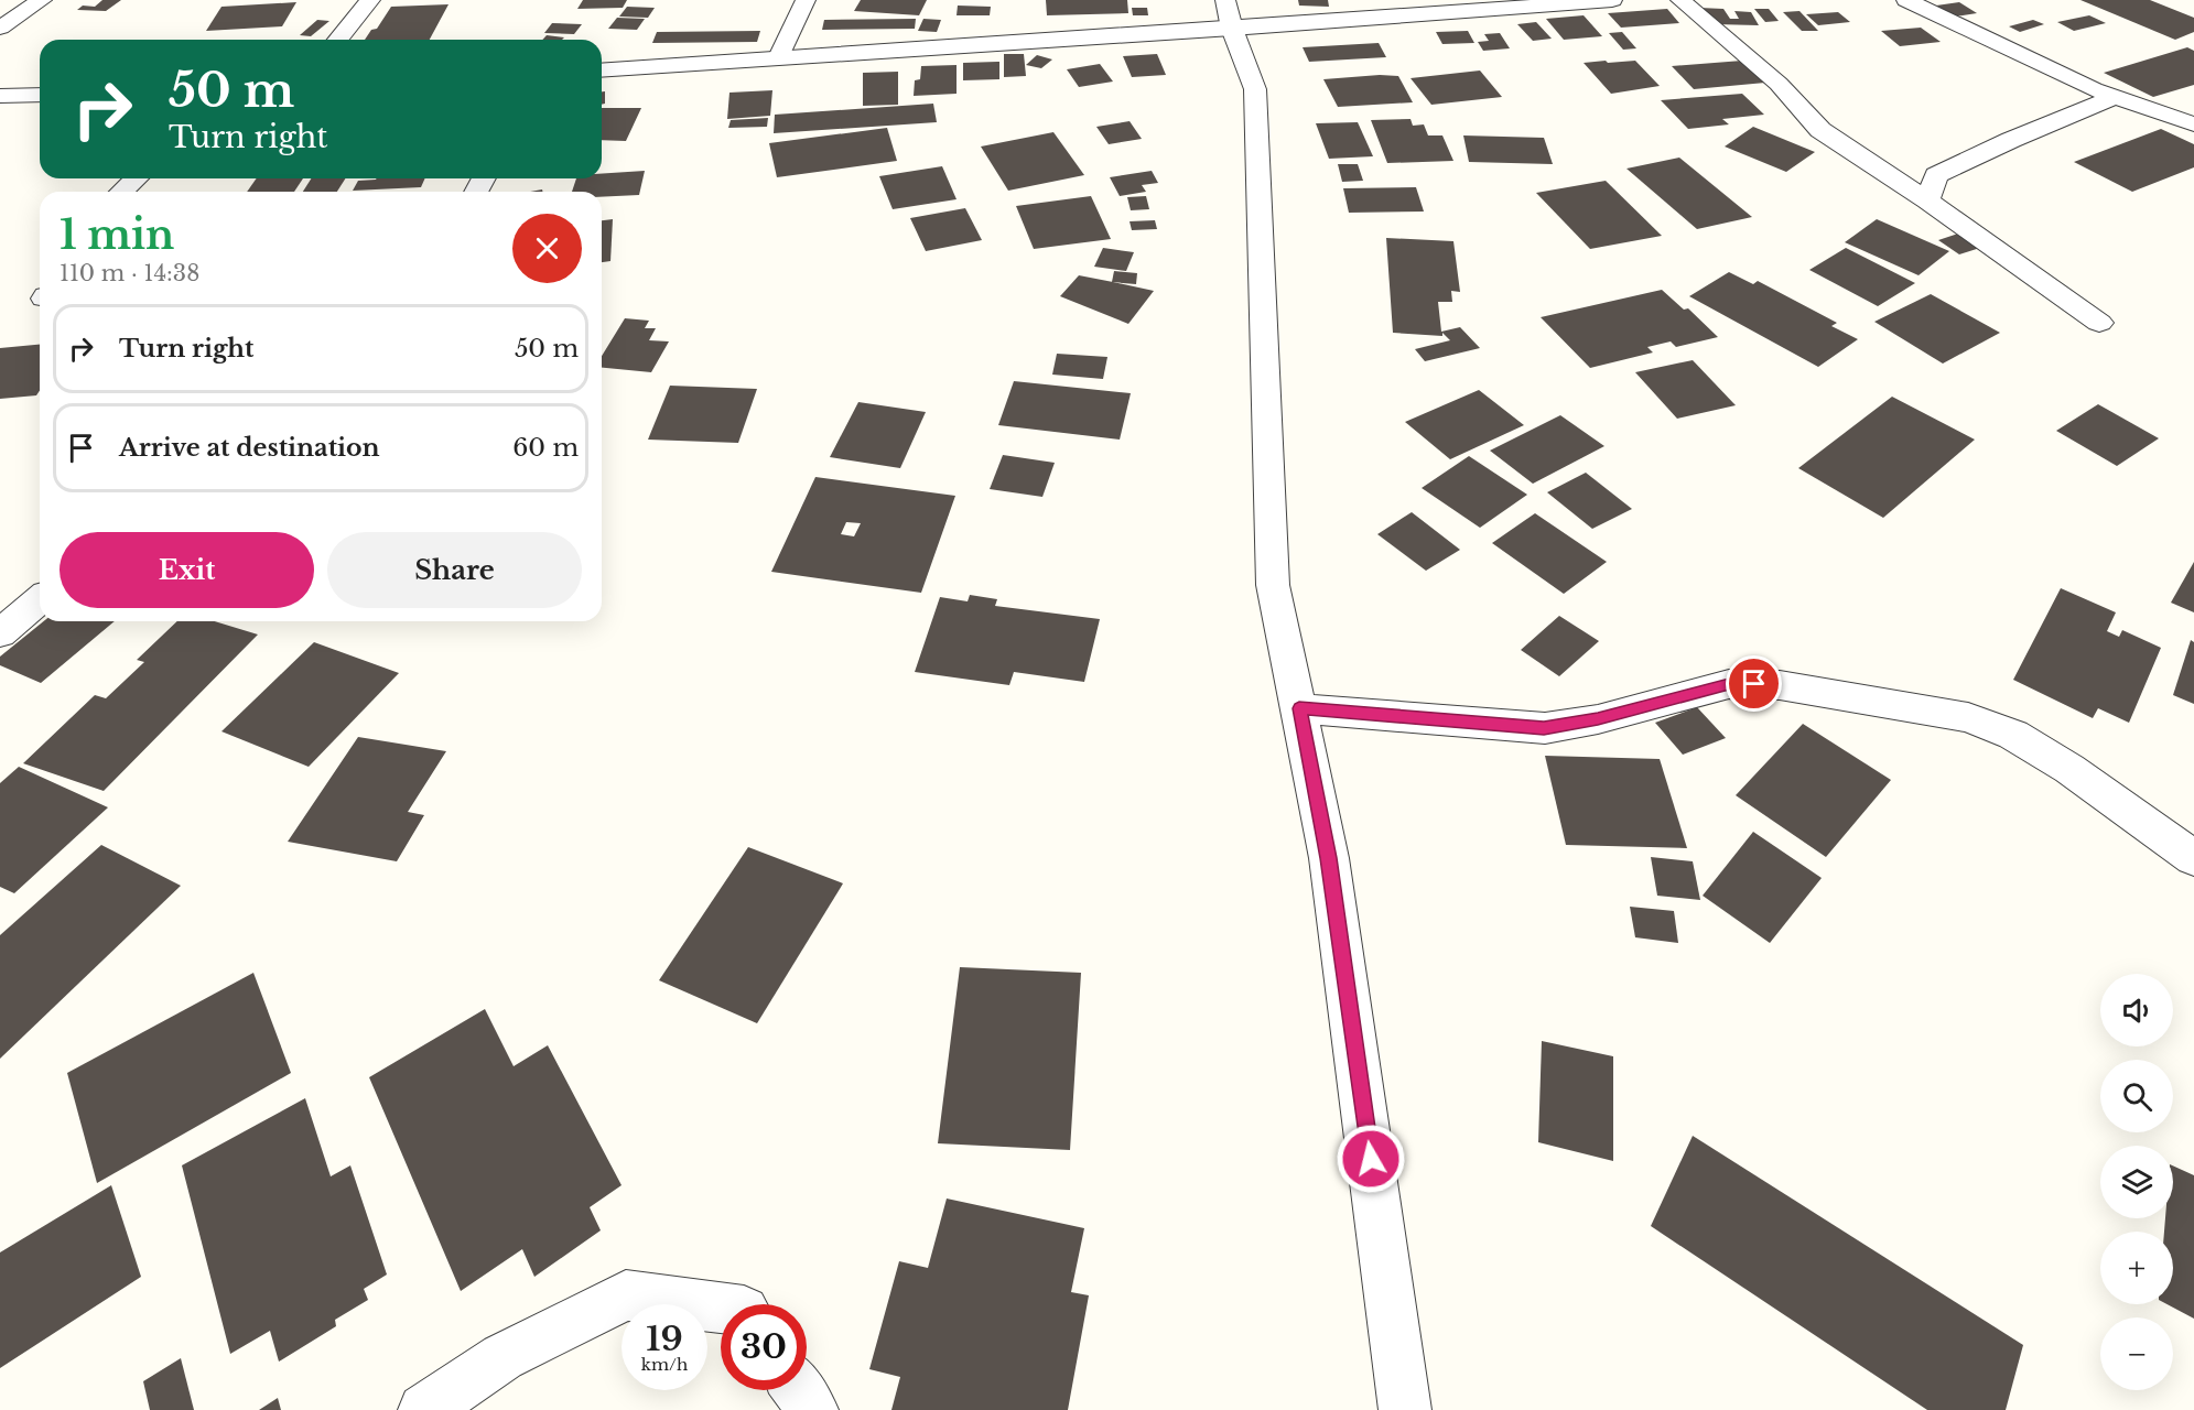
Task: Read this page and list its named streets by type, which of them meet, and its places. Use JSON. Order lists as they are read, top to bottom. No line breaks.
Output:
{"page":{"turn":["50 m","Turn right"],"heading":["1 min","110 m · 14:38"],"list":[{"name":"Turn right","value":"50 m"},{"name":"Arrive at destination","value":"60 m"}],"buttons":["Exit","Share"],"map_buttons":["+","−"],"speed":"19 km/h","limit":"30"}}
